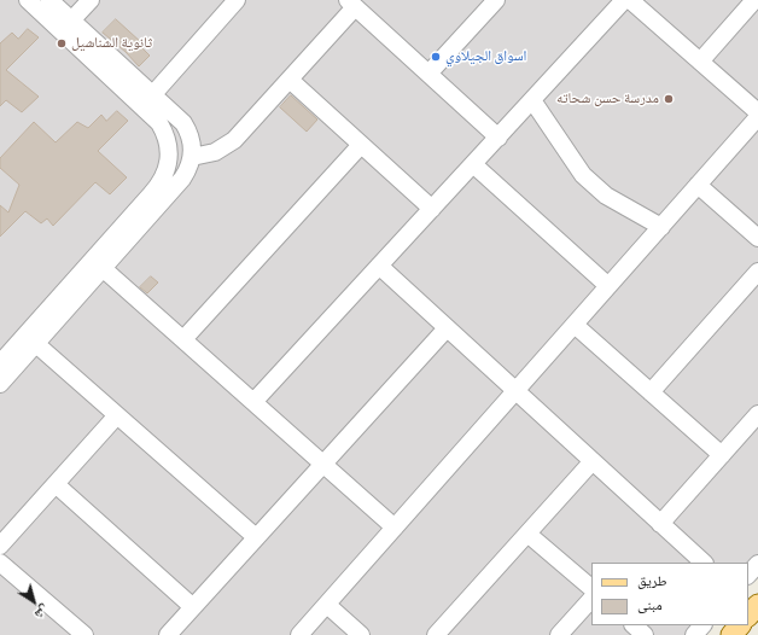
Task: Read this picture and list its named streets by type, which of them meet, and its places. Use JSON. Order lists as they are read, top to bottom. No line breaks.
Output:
{"places":["ثانوية الشناشيل","اسواق الجيلاوي","مدرسة حسن شحاته"],"legend":["طريق","مبنى"],"north":"bottom right"}
